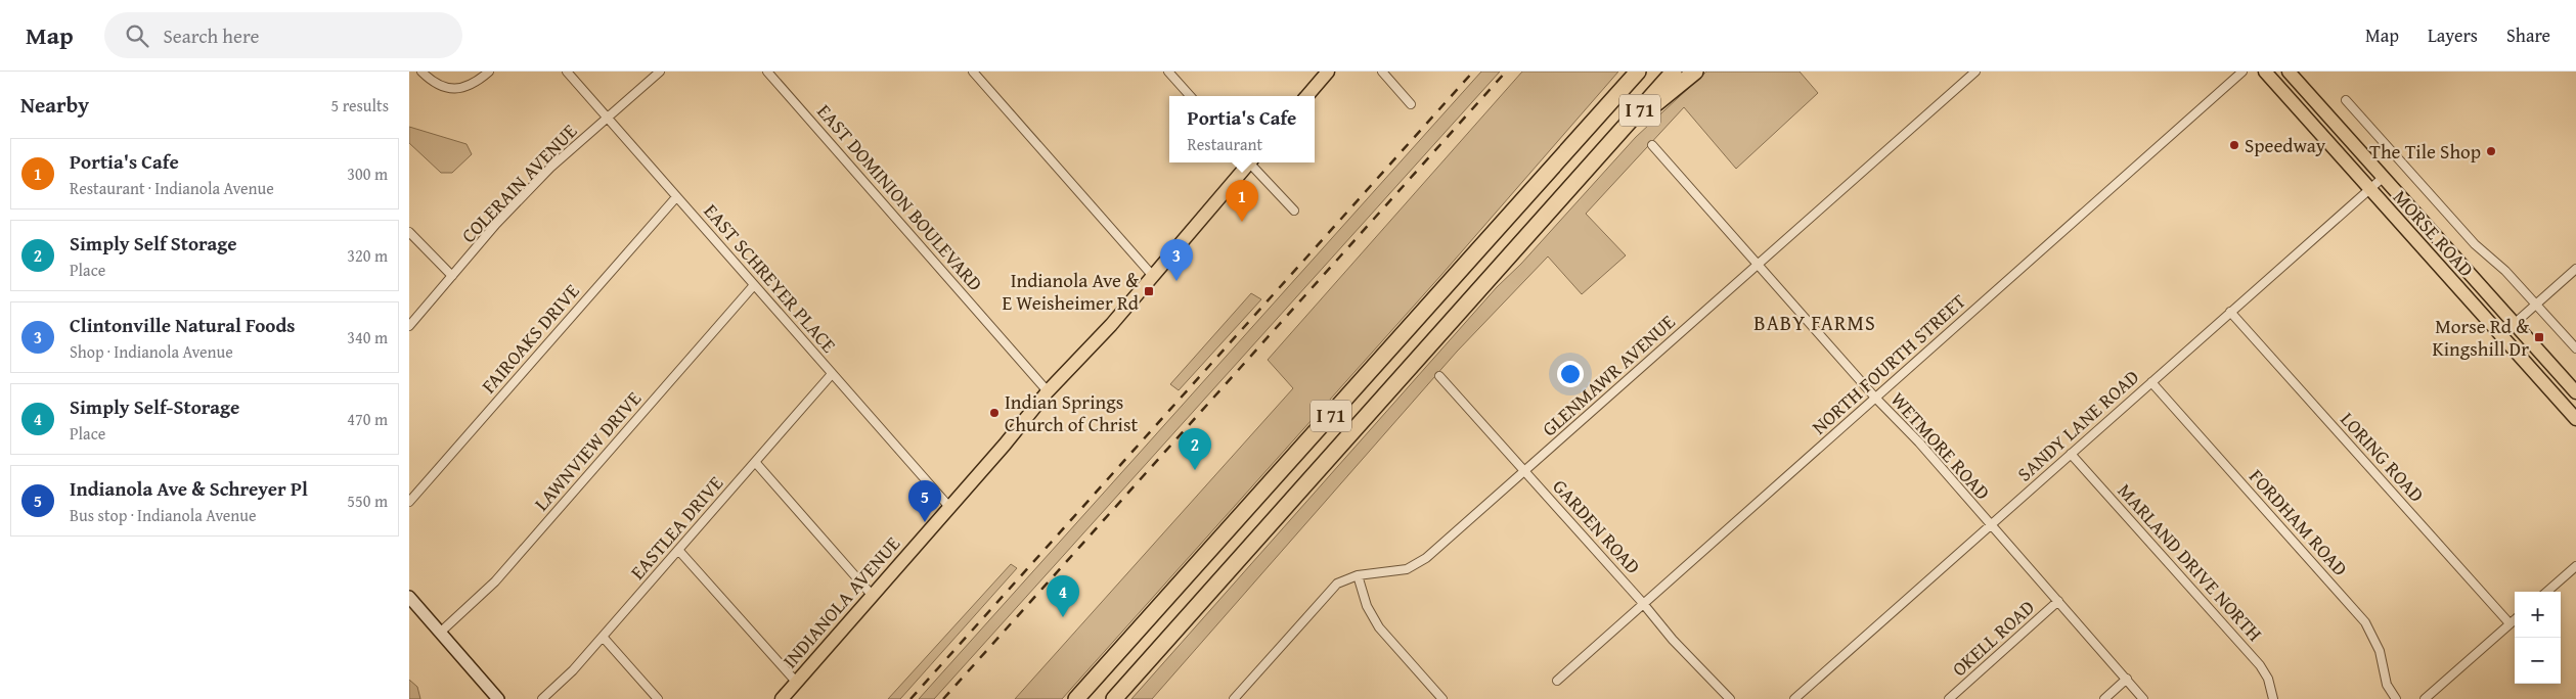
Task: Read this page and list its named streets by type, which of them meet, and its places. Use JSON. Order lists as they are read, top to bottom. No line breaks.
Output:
{"streets":{"highway":["I 71"],"main road":["MORSE ROAD","INDIANOLA AVENUE"],"street":["COLERAIN AVENUE","EAST DOMINION BOULEVARD","EAST SCHREYER PLACE","FAIROAKS DRIVE","NORTH FOURTH STREET","GLENMAWR AVENUE","SANDY LANE ROAD","WETMORE ROAD","LAWNVIEW DRIVE","LORING ROAD","FORDHAM ROAD","GARDEN ROAD","EASTLEA DRIVE","MARLAND DRIVE NORTH","OKELL ROAD"]},"crossings":[["COLERAIN AVENUE","EAST SCHREYER PLACE"],["EAST DOMINION BOULEVARD","INDIANOLA AVENUE"],["MORSE ROAD","SANDY LANE ROAD"],["EAST SCHREYER PLACE","FAIROAKS DRIVE"],["EAST SCHREYER PLACE","LAWNVIEW DRIVE"],["EAST SCHREYER PLACE","EASTLEA DRIVE"],["EAST SCHREYER PLACE","INDIANOLA AVENUE"],["NORTH FOURTH STREET","WETMORE ROAD"],["NORTH FOURTH STREET","GARDEN ROAD"],["GLENMAWR AVENUE","WETMORE ROAD"],["GLENMAWR AVENUE","GARDEN ROAD"],["SANDY LANE ROAD","WETMORE ROAD"],["SANDY LANE ROAD","LORING ROAD"],["SANDY LANE ROAD","FORDHAM ROAD"],["SANDY LANE ROAD","MARLAND DRIVE NORTH"],["WETMORE ROAD","OKELL ROAD"]],"districts":["BABY FARMS"],"places":{"other":["Speedway","The Tile Shop","Indian Springs Church of Christ"],"transit":["Indianola Ave & E Weisheimer Rd","Morse Rd & Kingshill Dr"]},"page":{"header":"Map","search":"Search here","nav":["Map","Layers","Share"],"heading":["Nearby","5 results"],"popup":["Portia's Cafe","Restaurant"],"list":[{"mark":"1","name":"Portia's Cafe","note":"Restaurant · Indianola Avenue","value":"300 m"},{"mark":"2","name":"Simply Self Storage","note":"Place","value":"320 m"},{"mark":"3","name":"Clintonville Natural Foods","note":"Shop · Indianola Avenue","value":"340 m"},{"mark":"4","name":"Simply Self-Storage","note":"Place","value":"470 m"},{"mark":"5","name":"Indianola Ave & Schreyer Pl","note":"Bus stop · Indianola Avenue","value":"550 m"}],"pins":["1","3","2","5","4"],"map_buttons":["+","−"]}}
